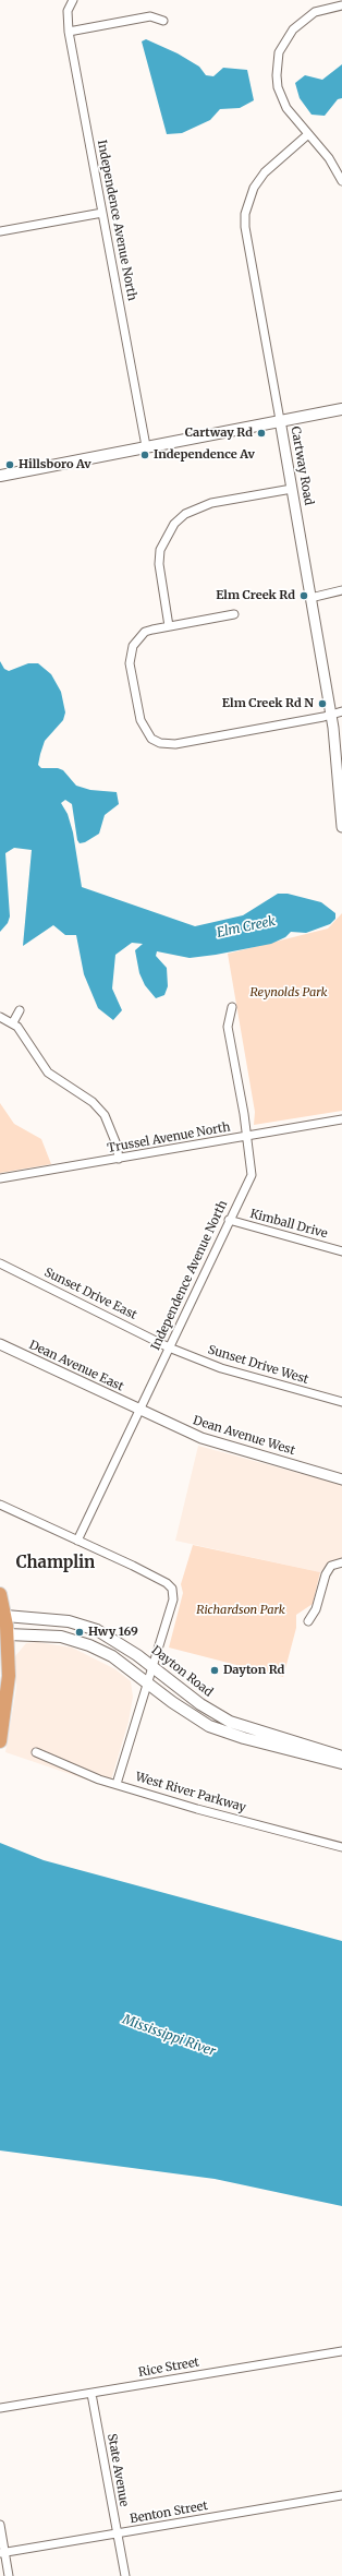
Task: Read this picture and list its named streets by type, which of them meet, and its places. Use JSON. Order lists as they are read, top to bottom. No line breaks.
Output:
{"streets":{"main road":["Dayton Road"],"street":["Independence Avenue North","Cartway Road","Trussel Avenue North","Kimball Drive","Sunset Drive East","Sunset Drive West","Dean Avenue East","Dean Avenue West","West River Parkway","Rice Street","State Avenue","Benton Street"]},"crossings":[["Independence Avenue North","Trussel Avenue North"],["Independence Avenue North","Kimball Drive"],["Independence Avenue North","Sunset Drive East"],["Independence Avenue North","Sunset Drive West"],["Independence Avenue North","Dean Avenue East"],["Independence Avenue North","Dean Avenue West"],["Sunset Drive East","Sunset Drive West"],["Dean Avenue East","Dean Avenue West"],["Rice Street","State Avenue"],["State Avenue","Benton Street"]],"districts":["Champlin"],"water":["Elm Creek","Mississippi River"],"parks":["Reynolds Park","Richardson Park"],"places":["Cartway Rd","Independence Av","Hillsboro Av","Elm Creek Rd","Elm Creek Rd N","Hwy 169","Dayton Rd"]}
